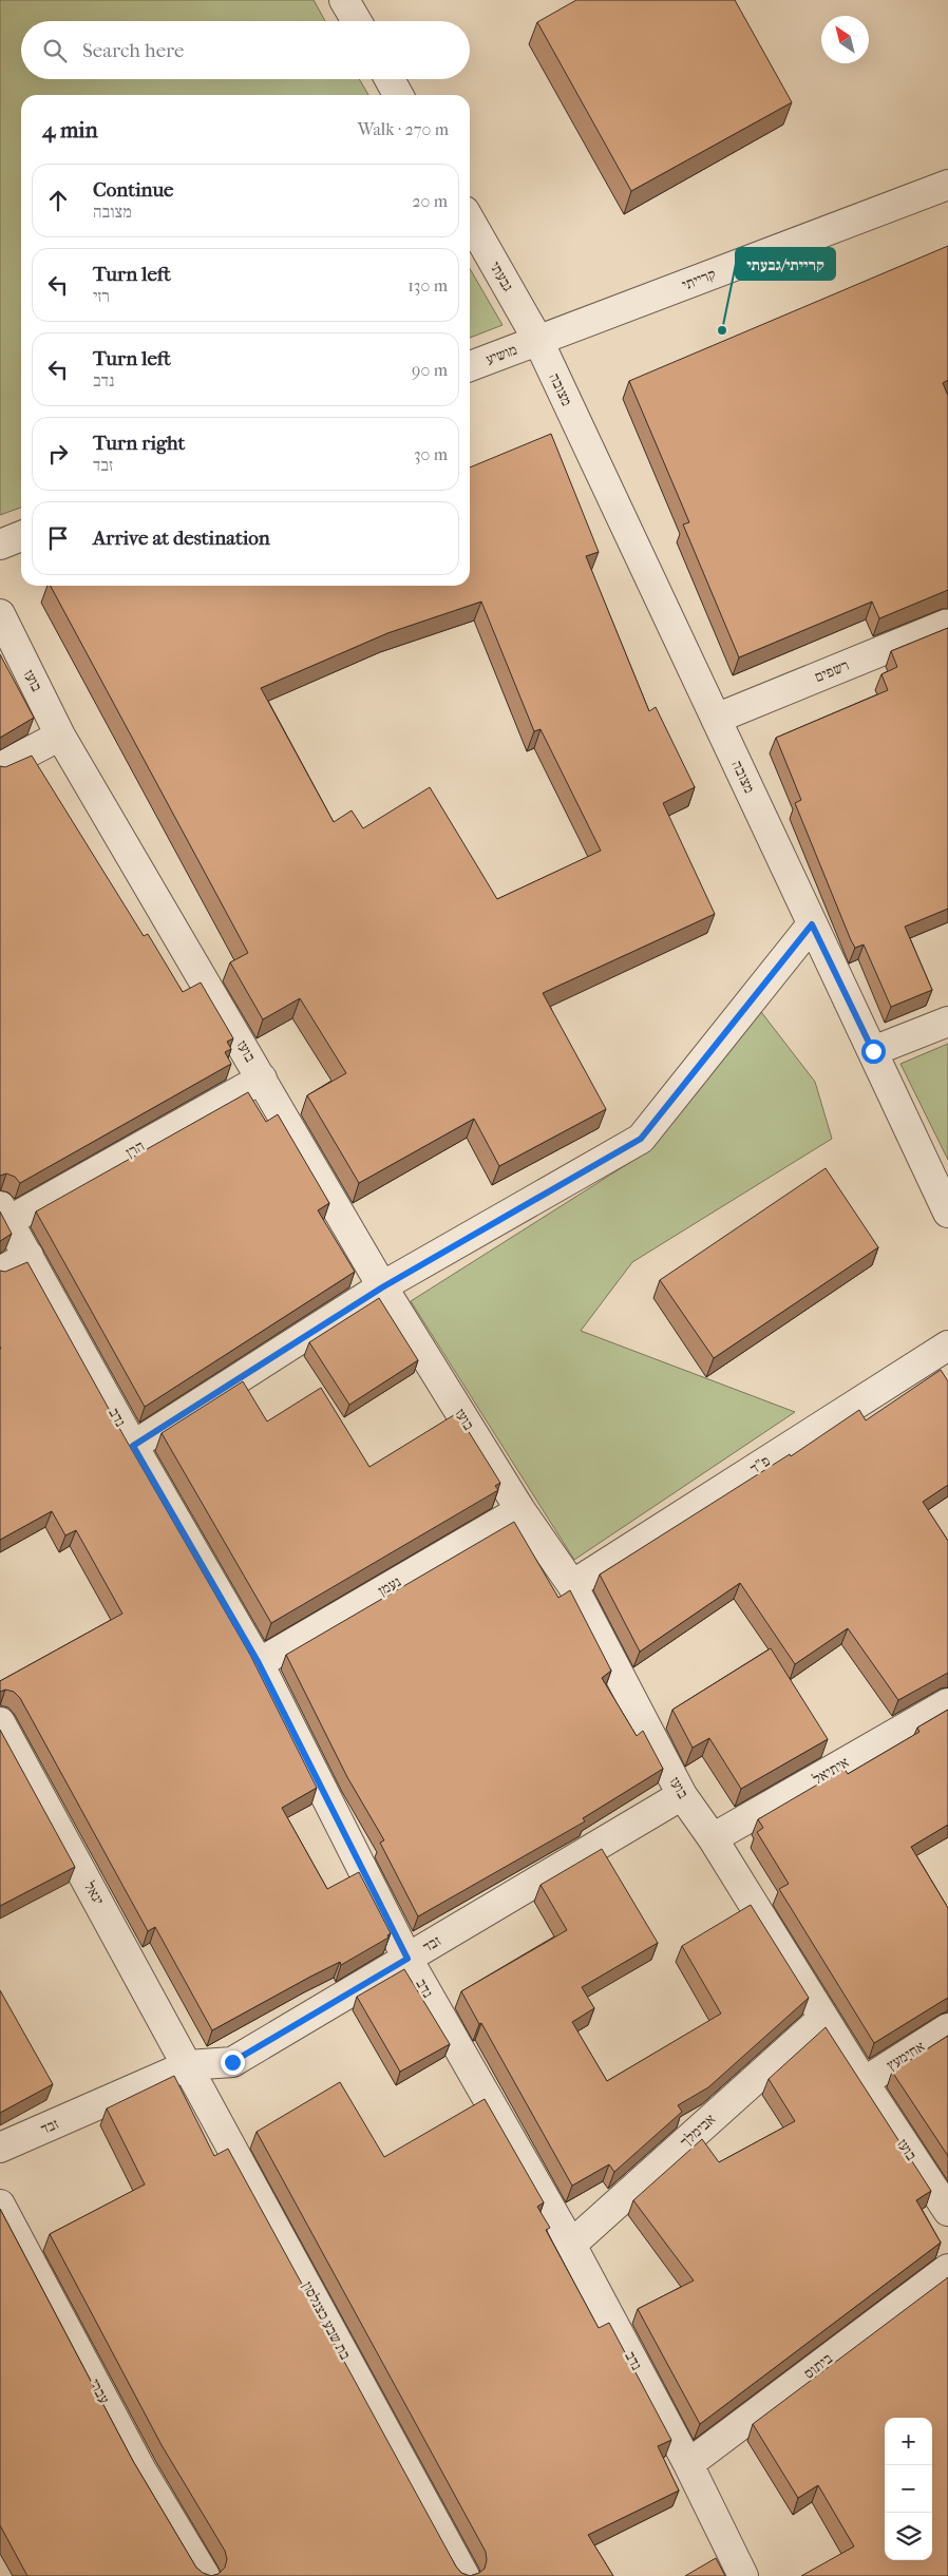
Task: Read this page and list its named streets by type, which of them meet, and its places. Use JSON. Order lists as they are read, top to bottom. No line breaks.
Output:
{"streets":{"street":["גבעתי","קרייתי","מושיע","מצובה","רשפים","בועז","הרן","נדב","פ\"ד","נעמן","איתיאל","יגאל","זבד","אחימעץ","אבימלך","בת שבע כצנלסון","ביתוס","עברי"]},"crossings":[["גבעתי","קרייתי"],["גבעתי","מושיע"],["גבעתי","מצובה"],["קרייתי","מושיע"],["קרייתי","מצובה"],["מושיע","מצובה"],["מצובה","רשפים"],["בועז","הרן"],["בועז","פ\"ד"],["בועז","נעמן"],["בועז","איתיאל"],["בועז","זבד"],["בועז","אחימעץ"],["בועז","אבימלך"],["הרן","נדב"],["נדב","נעמן"],["נדב","זבד"],["נדב","אבימלך"],["נדב","ביתוס"],["יגאל","זבד"],["יגאל","בת שבע כצנלסון"],["זבד","בת שבע כצנלסון"]],"places":["קרייתי/גבעתי"],"north":"top left","page":{"search":"Search here","heading":["4 min","Walk · 270 m"],"list":[["Continue","מצובה","20 m"],["Turn left","רזי","130 m"],["Turn left","נדב","90 m"],["Turn right","זבד","30 m"],"Arrive at destination"],"map_buttons":["+","−"]}}
